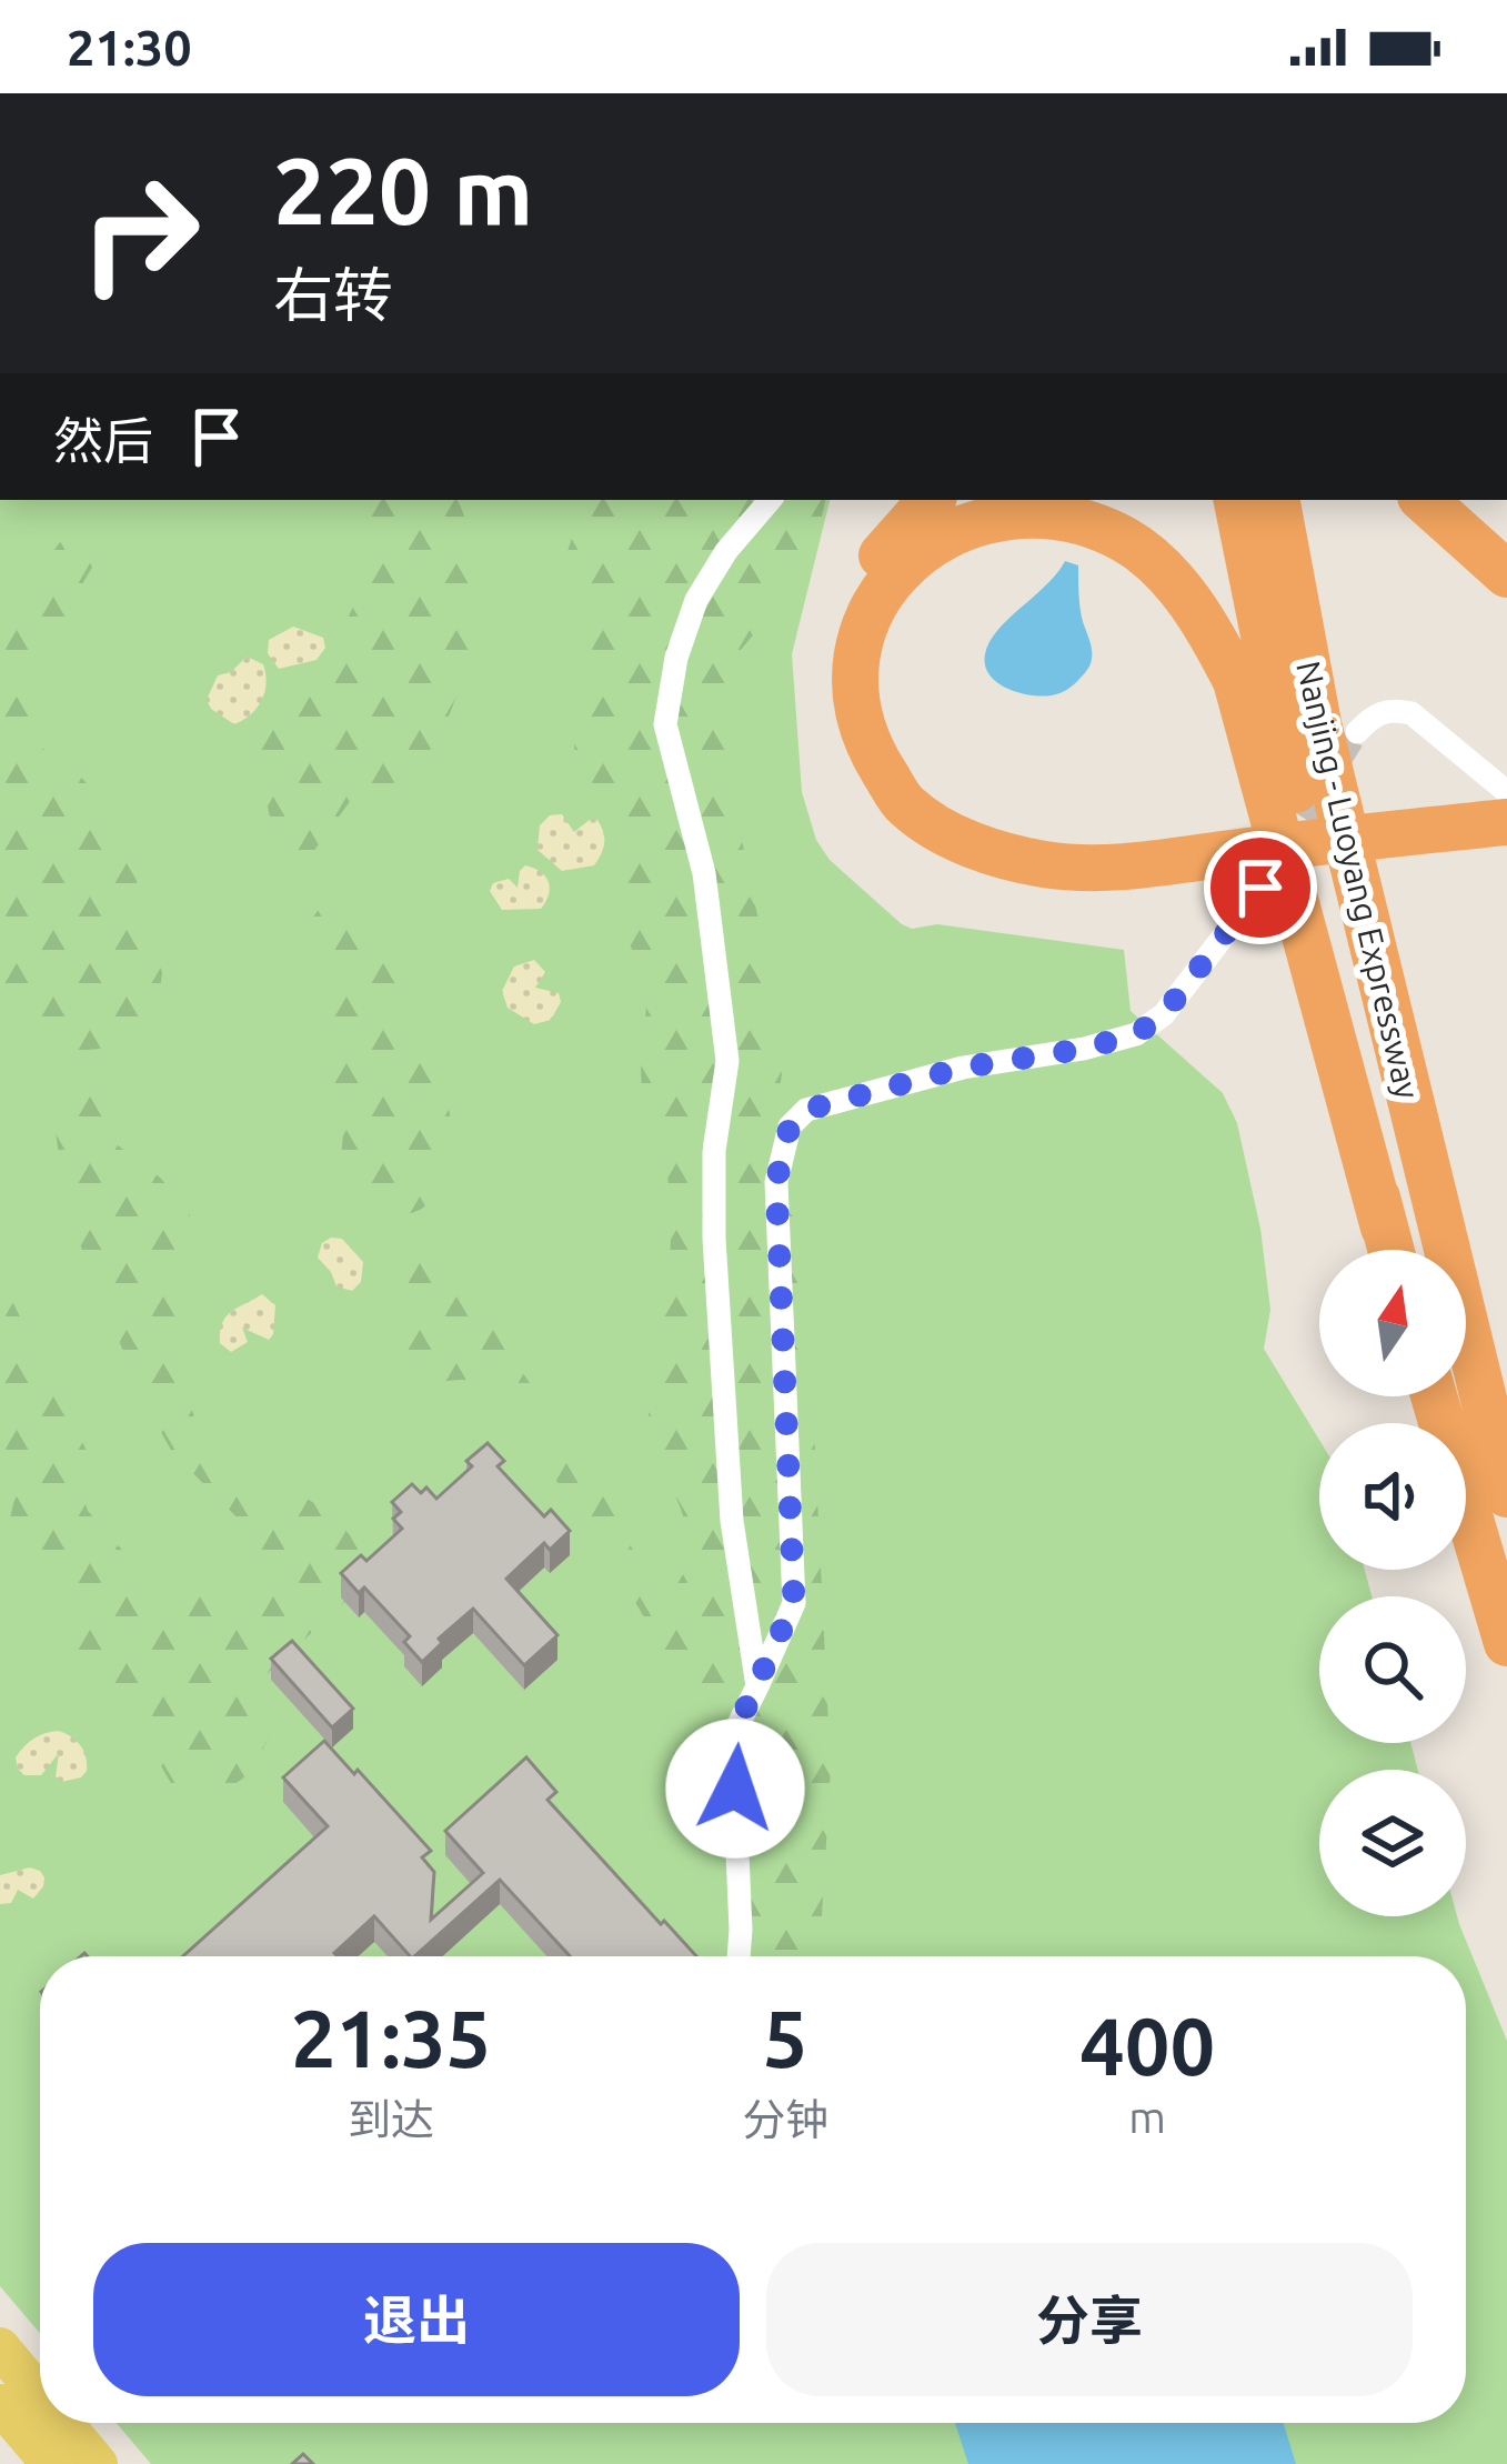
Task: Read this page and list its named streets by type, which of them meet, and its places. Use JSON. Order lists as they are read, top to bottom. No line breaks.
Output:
{"streets":{"highway":["Nanjing - Luoyang Expressway"]},"north":"top","page":{"status":"21:30","turn":["220 m","右转"],"then":"然后","eta":["21:35","到达","5","分钟","400","m"],"buttons":["退出","分享"]}}
